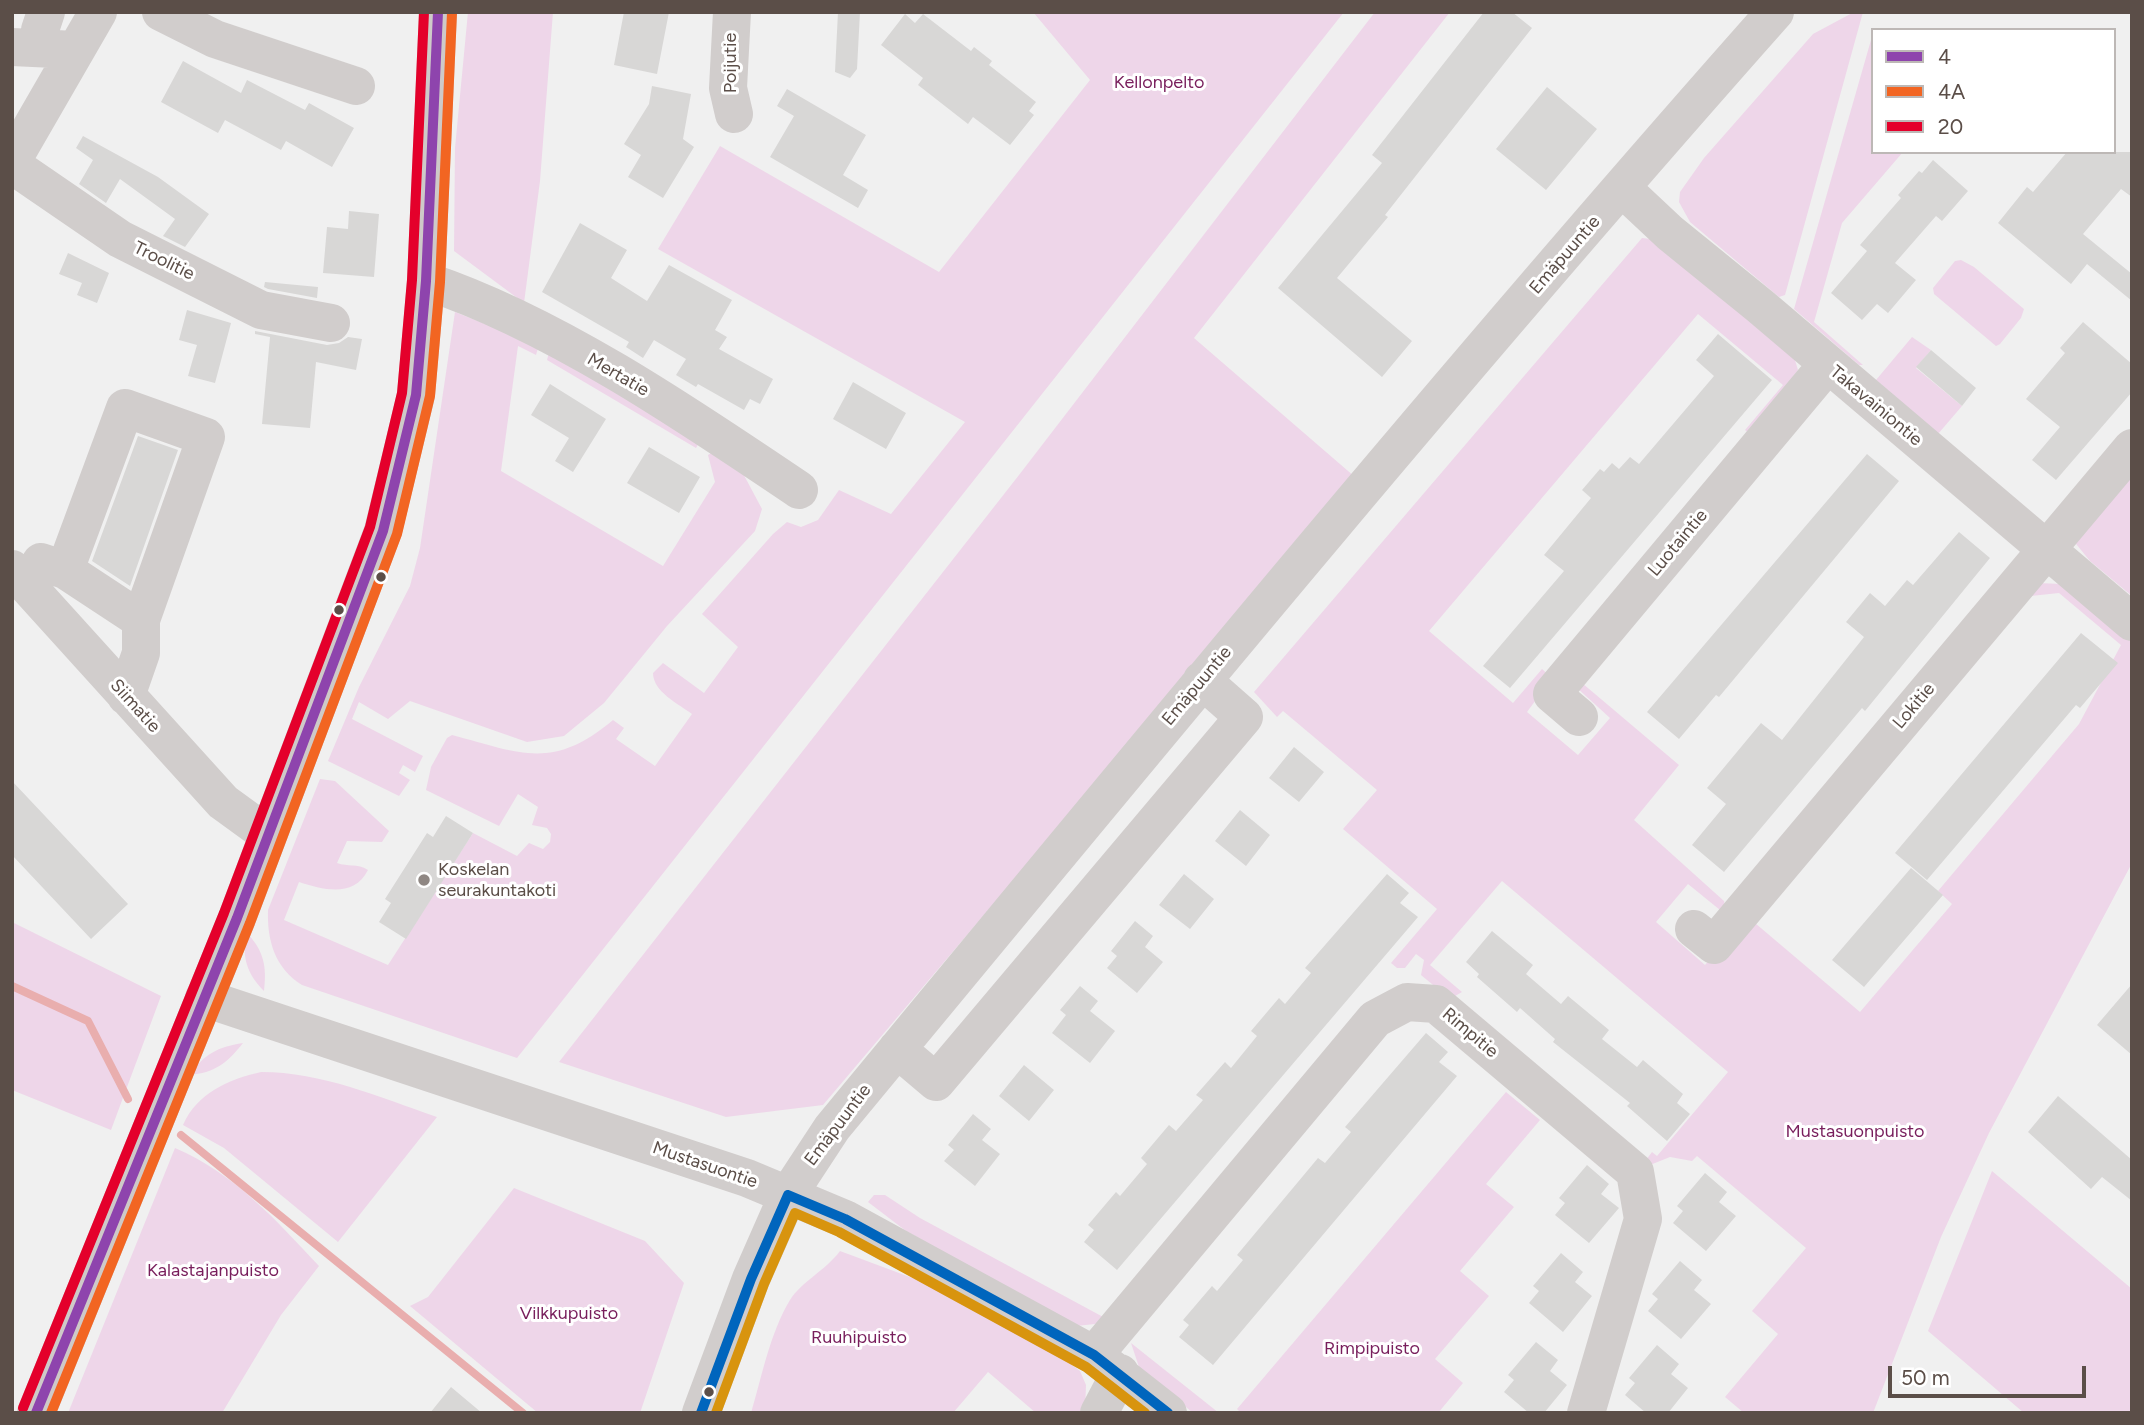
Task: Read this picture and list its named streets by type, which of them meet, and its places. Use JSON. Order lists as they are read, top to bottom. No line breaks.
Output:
{"streets":{"street":["Poijutie","Emäpuuntie","Troolitie","Mertatie","Takavainiontie","Luotaintie","Siimatie","Lokitie","Rimpitie","Mustasuontie"]},"crossings":[["Emäpuuntie","Takavainiontie"],["Emäpuuntie","Mustasuontie"],["Takavainiontie","Luotaintie"],["Takavainiontie","Lokitie"],["Rimpitie","Mustasuontie"]],"parks":["Kellonpelto","Mustasuonpuisto","Kalastajanpuisto","Vilkkupuisto","Ruuhipuisto","Rimpipuisto"],"places":["Koskelan seurakuntakoti"],"lines":["transit line 4","transit line 20","transit line 4A"],"legend":["4","4A","20"],"scale_bar":"50 m"}
